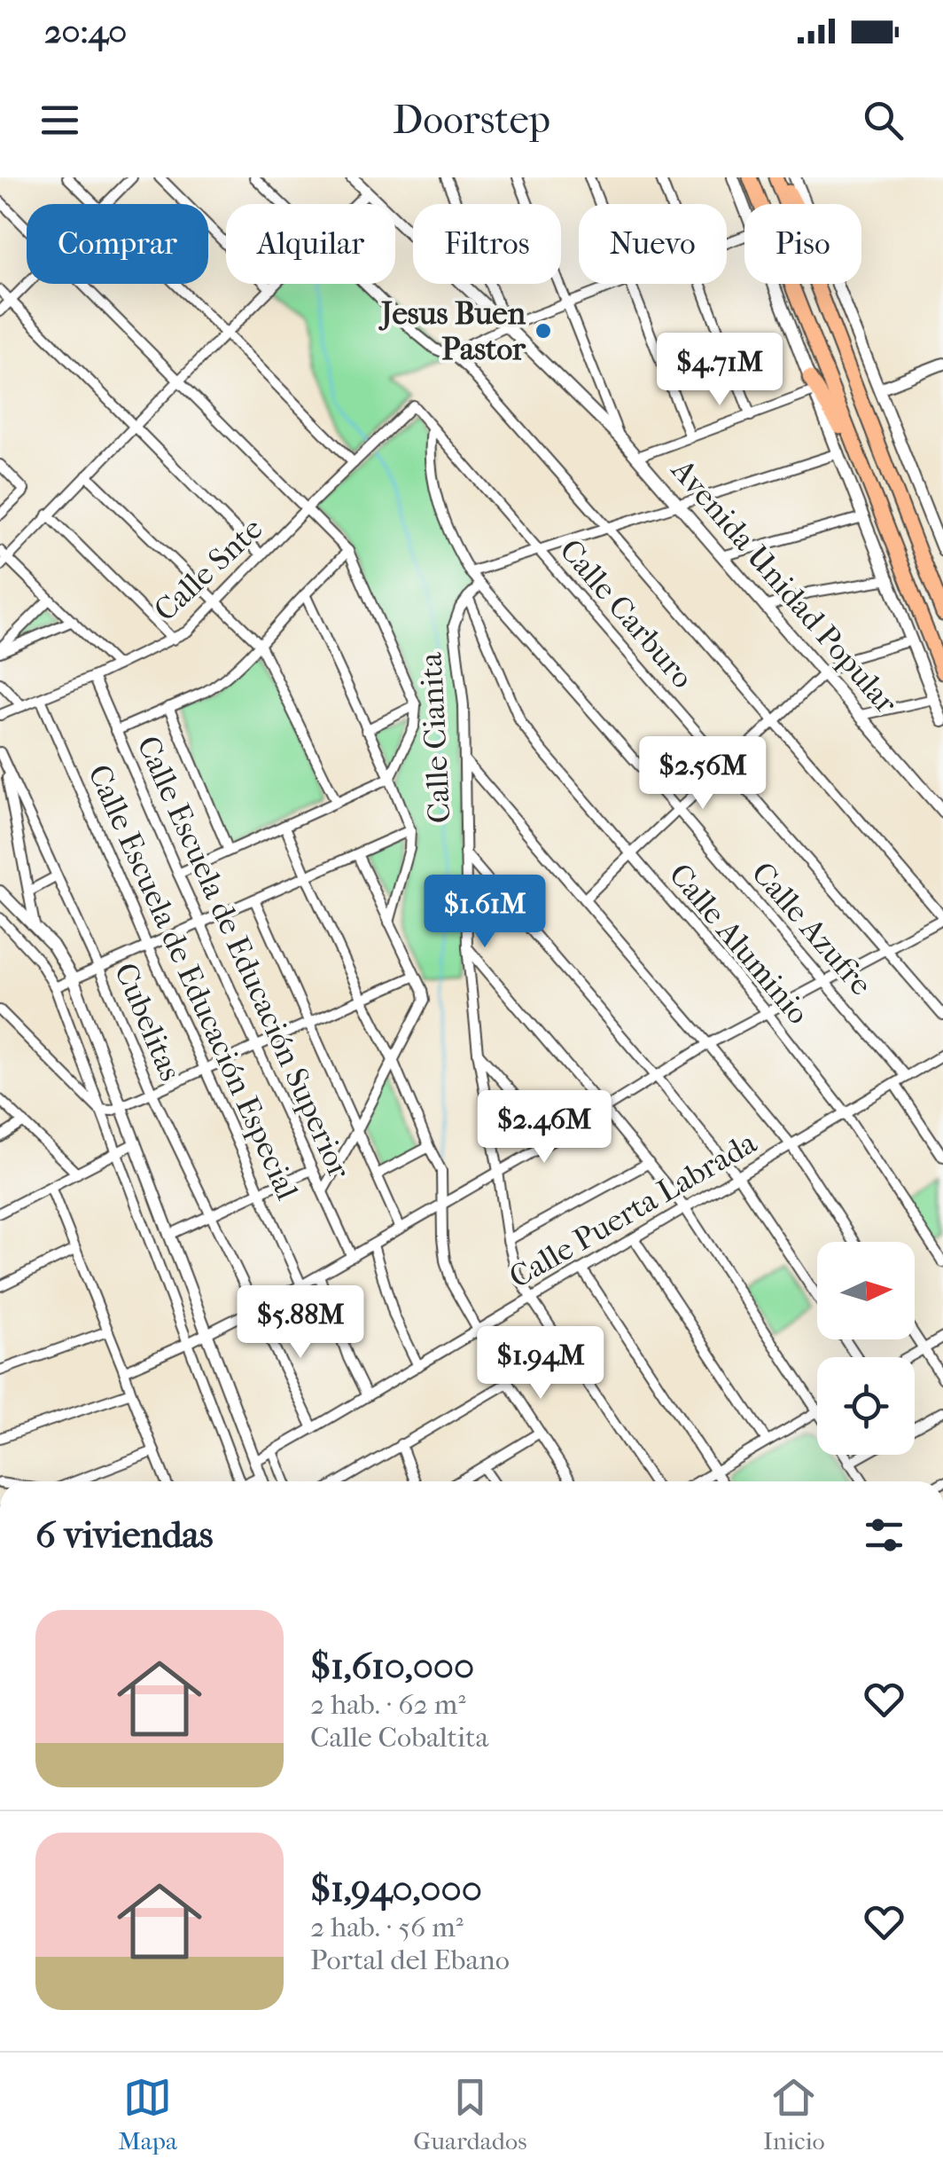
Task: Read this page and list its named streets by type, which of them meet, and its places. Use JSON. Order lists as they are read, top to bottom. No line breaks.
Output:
{"streets":{"street":["Calle Snte","Avenida Unidad Popular","Calle Carburo","Calle Cianita","Calle Azufre","Calle Aluminio","Calle Escuela de Educación Superior","Calle Escuela de Educación Especial","Cubelitas","Calle Puerta Labrada"]},"crossings":[["Calle Snte","Calle Carburo"],["Calle Snte","Calle Escuela de Educación Superior"],["Calle Snte","Calle Escuela de Educación Especial"],["Calle Carburo","Calle Azufre"],["Calle Cianita","Calle Aluminio"],["Calle Cianita","Calle Puerta Labrada"],["Calle Azufre","Calle Puerta Labrada"],["Calle Aluminio","Calle Puerta Labrada"],["Cubelitas","Calle Puerta Labrada"]],"places":["Jesus Buen Pastor"],"north":"right","page":{"status":"20:40","header":"Doorstep","chip":["Comprar","Alquilar","Filtros","Nuevo","Piso"],"price":["$4.71M","$2.56M","$1.61M","$2.46M","$5.88M","$1.94M"],"heading":"6 viviendas","list":[{"name":"$1,610,000","note":"2 hab. · 62 m² · Calle Cobaltita"},{"name":"$1,940,000","note":"2 hab. · 56 m² · Portal del Ebano"}],"tabs":["Mapa","Guardados","Inicio"]}}
